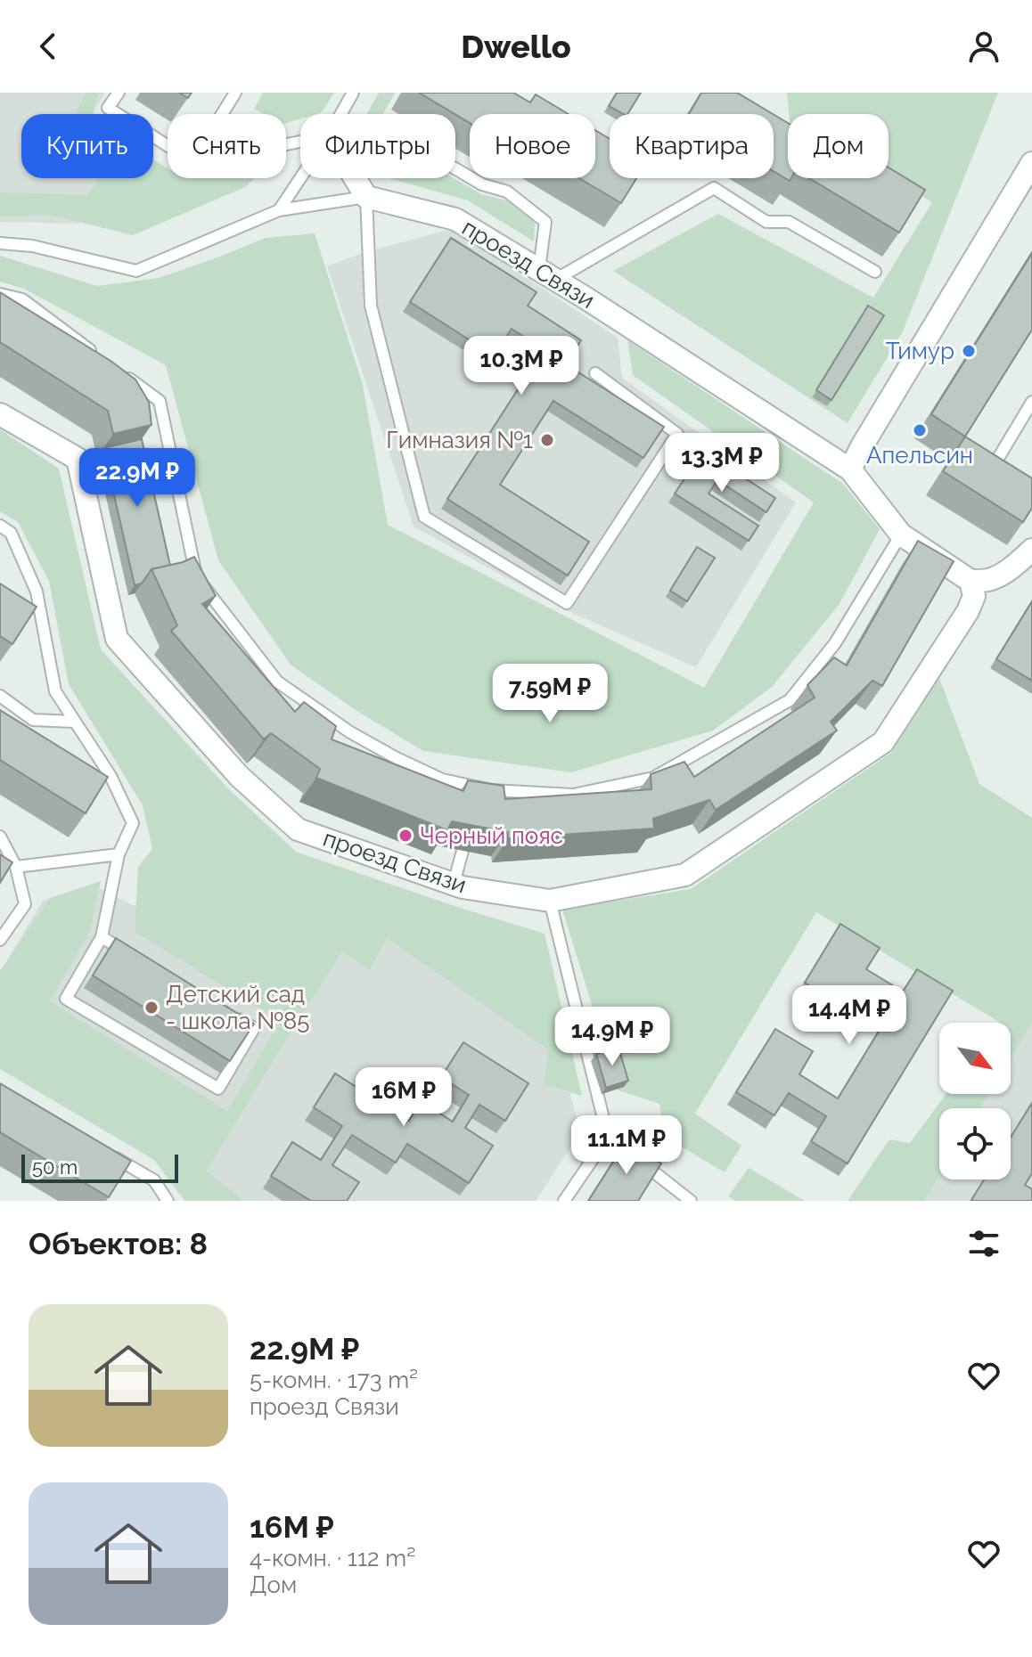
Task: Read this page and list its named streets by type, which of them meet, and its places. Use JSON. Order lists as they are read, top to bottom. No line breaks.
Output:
{"streets":{"street":["проезд Связи"]},"places":["Тимур","Апельсин","Гимназия №1","Черный пояс","Детский сад - школа №85"],"scale_bar":"50 m","north":"bottom right","page":{"header":"Dwello","chip":["Купить","Снять","Фильтры","Новое","Квартира","Дом"],"price":["10.3M ₽","13.3M ₽","22.9M ₽","7.59M ₽","14.4M ₽","14.9M ₽","16M ₽","11.1M ₽"],"scale":"50 m","heading":"Объектов: 8","list":[{"name":"22.9M ₽","note":"5-комн. · 173 m² · проезд Связи"},{"name":"16M ₽","note":"4-комн. · 112 m² · Дом"}]}}
